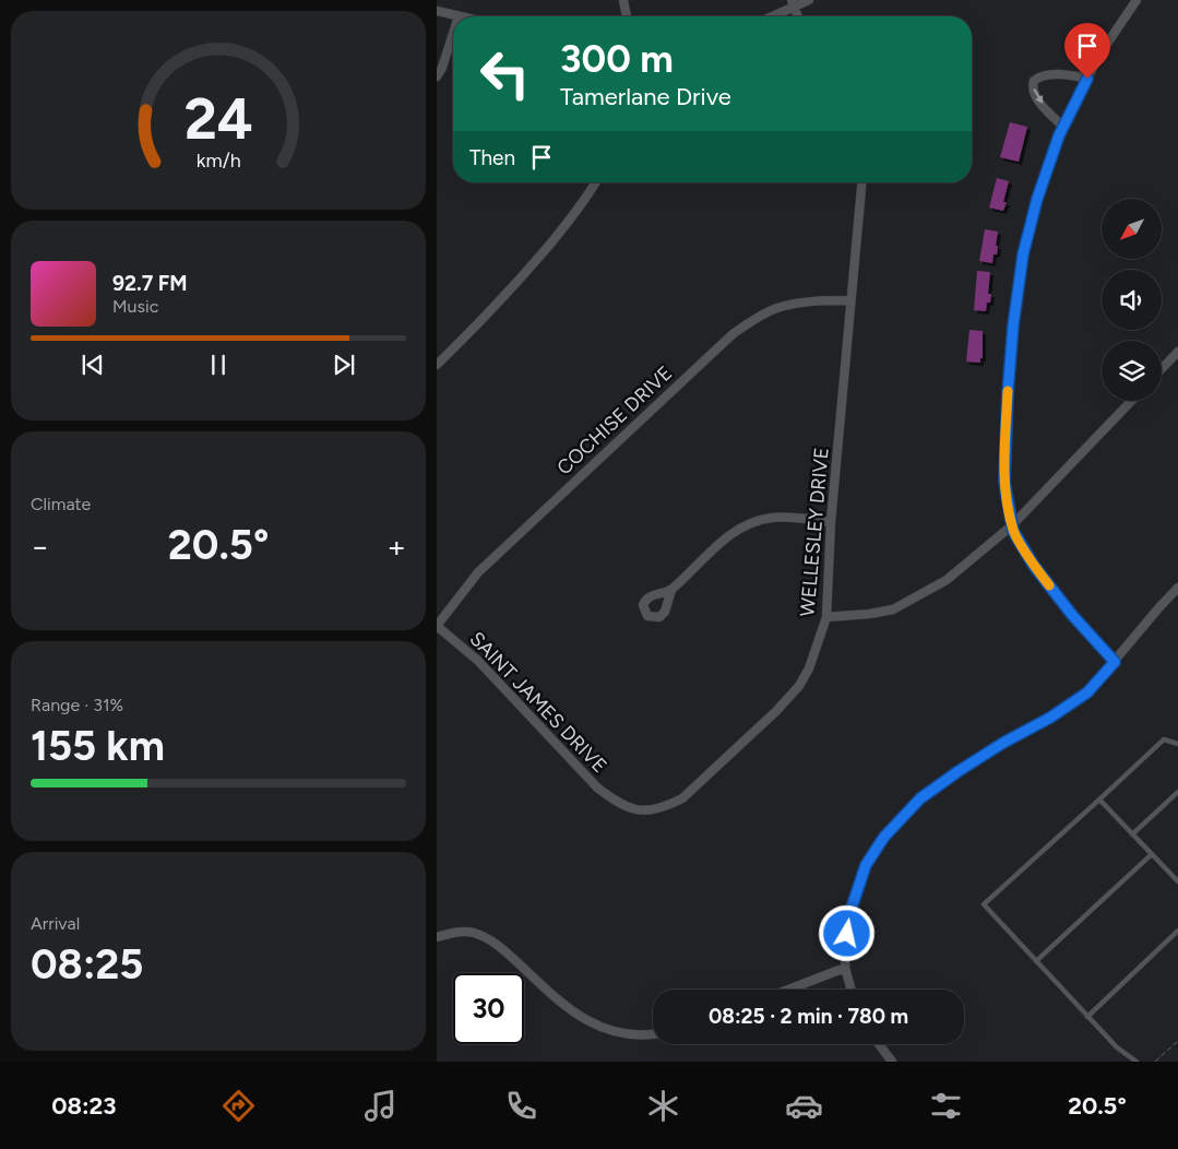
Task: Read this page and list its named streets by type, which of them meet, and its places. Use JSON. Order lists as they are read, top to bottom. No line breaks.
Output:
{"streets":{"street":["COCHISE DRIVE","WELLESLEY DRIVE","SAINT JAMES DRIVE"]},"crossings":[["COCHISE DRIVE","WELLESLEY DRIVE"],["COCHISE DRIVE","SAINT JAMES DRIVE"],["WELLESLEY DRIVE","SAINT JAMES DRIVE"]],"north":"bottom left","page":{"turn":["300 m","Tamerlane Drive"],"then":"Then","song":["92.7 FM","Music"],"tile":["Climate",["Range · 31%","155 km"],["Arrival","08:25"]],"heat":["−","20.5°","+"],"limit":"30","trip":"08:25 · 2 min · 780 m","tabs":["08:23","20.5°"],"gauge":["24","km/h"]}}
